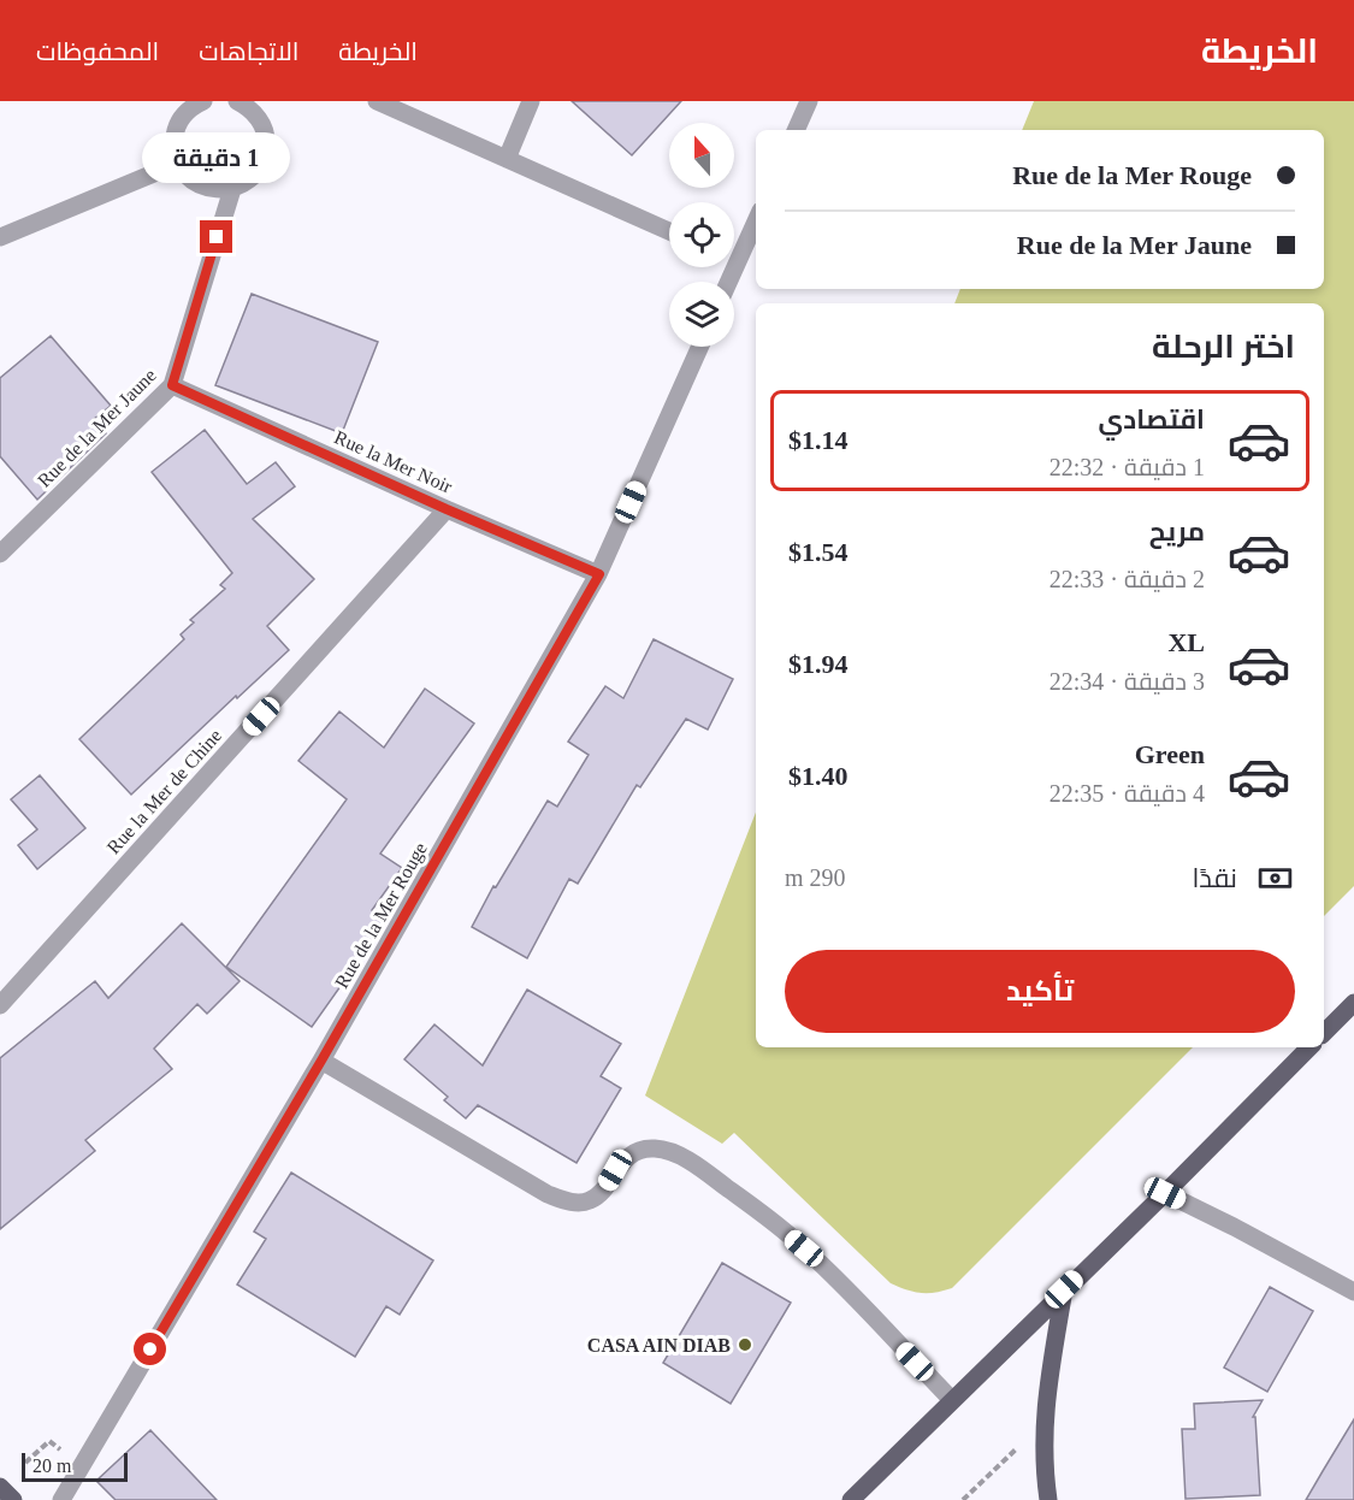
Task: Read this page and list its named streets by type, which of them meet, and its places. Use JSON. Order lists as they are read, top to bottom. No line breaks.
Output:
{"streets":{"street":["Rue de la Mer Jaune","Rue la Mer Noir","Rue la Mer de Chine","Rue de la Mer Rouge"]},"crossings":[["Rue de la Mer Jaune","Rue la Mer Noir"],["Rue la Mer Noir","Rue la Mer de Chine"],["Rue la Mer Noir","Rue de la Mer Rouge"]],"places":["CASA AIN DIAB"],"scale_bar":"20 m","north":"top","page":{"header":"الخريطة","nav":["الخريطة","الاتجاهات","المحفوظات"],"banner":["Rue de la Mer Rouge","Rue de la Mer Jaune"],"bubble":"1 دقيقة","heading":"اختر الرحلة","list":[{"name":"اقتصادي","note":"1 دقيقة · 22:32","value":"$1.14"},{"name":"مريح","note":"2 دقيقة · 22:33","value":"$1.54"},{"name":"XL","note":"3 دقيقة · 22:34","value":"$1.94"},{"name":"Green","note":"4 دقيقة · 22:35","value":"$1.40"}],"pay":["نقدًا","290 m"],"buttons":"تأكيد","scale":"20 m"}}
